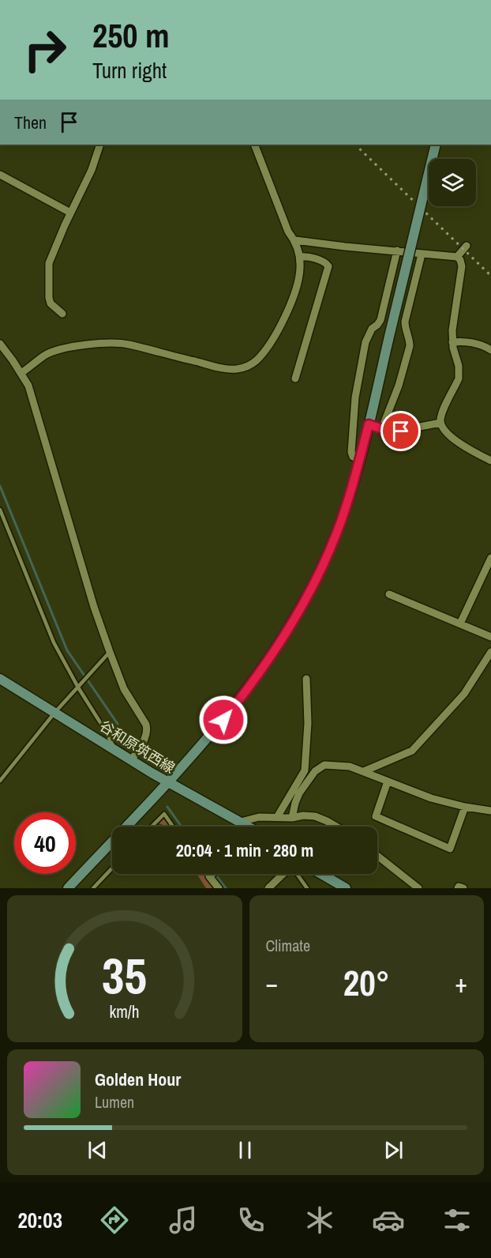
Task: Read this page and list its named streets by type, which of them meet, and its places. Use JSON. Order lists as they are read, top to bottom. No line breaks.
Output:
{"streets":{"street":["谷和原筑西線"]},"page":{"turn":["250 m","Turn right"],"then":"Then","limit":"40","trip":"20:04 · 1 min · 280 m","tile":"Climate","heat":["−","20°","+"],"song":["Golden Hour","Lumen"],"tabs":"20:03","gauge":["35","km/h"]}}
